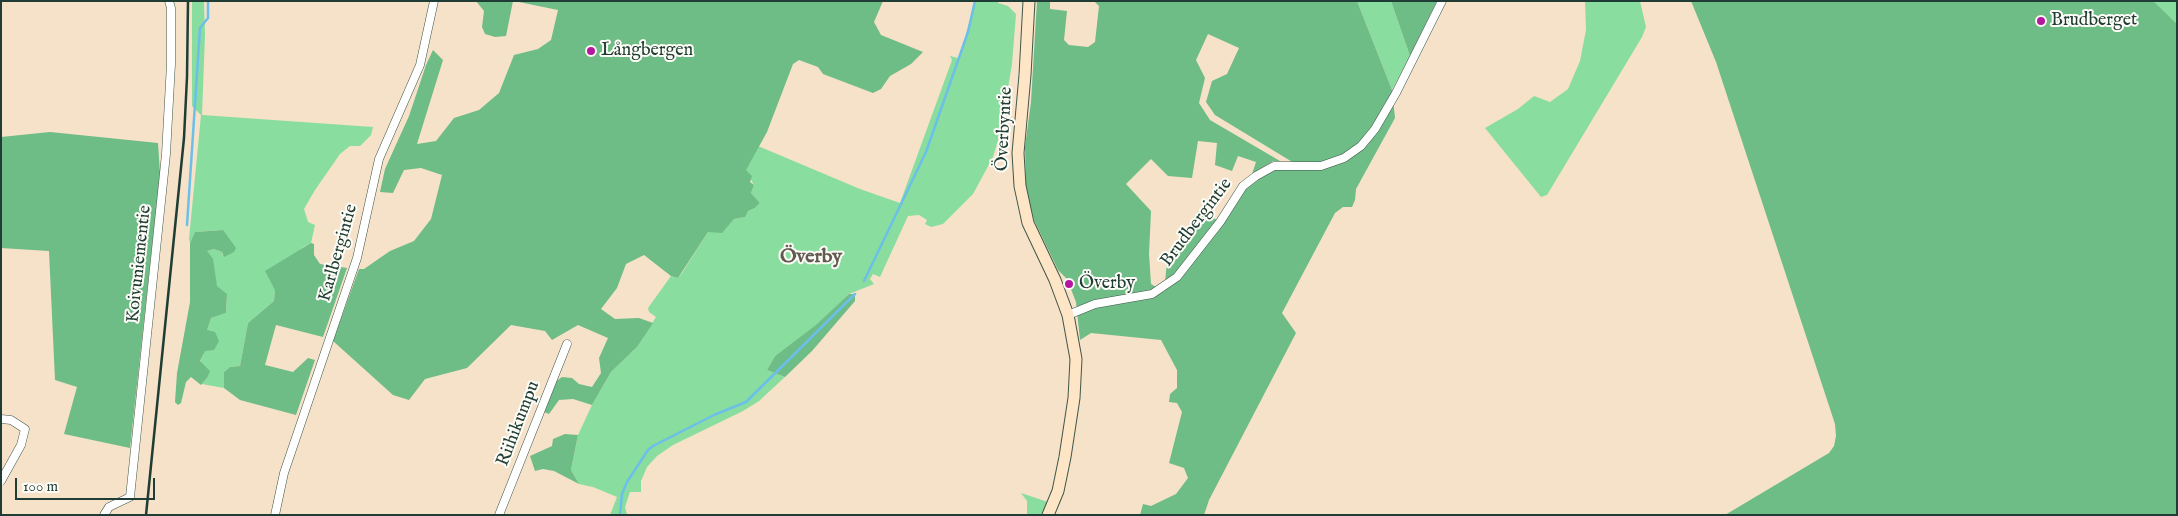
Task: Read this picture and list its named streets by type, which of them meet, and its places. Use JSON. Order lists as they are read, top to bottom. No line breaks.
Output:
{"streets":{"street":["Överbyntie","Brudbergintie","Karlbergintie","Koivuniementie","Riihikumpu"]},"crossings":[["Överbyntie","Brudbergintie"]],"districts":["Överby"],"places":["Brudberget","Långbergen","Överby"],"scale_bar":"100 m"}
